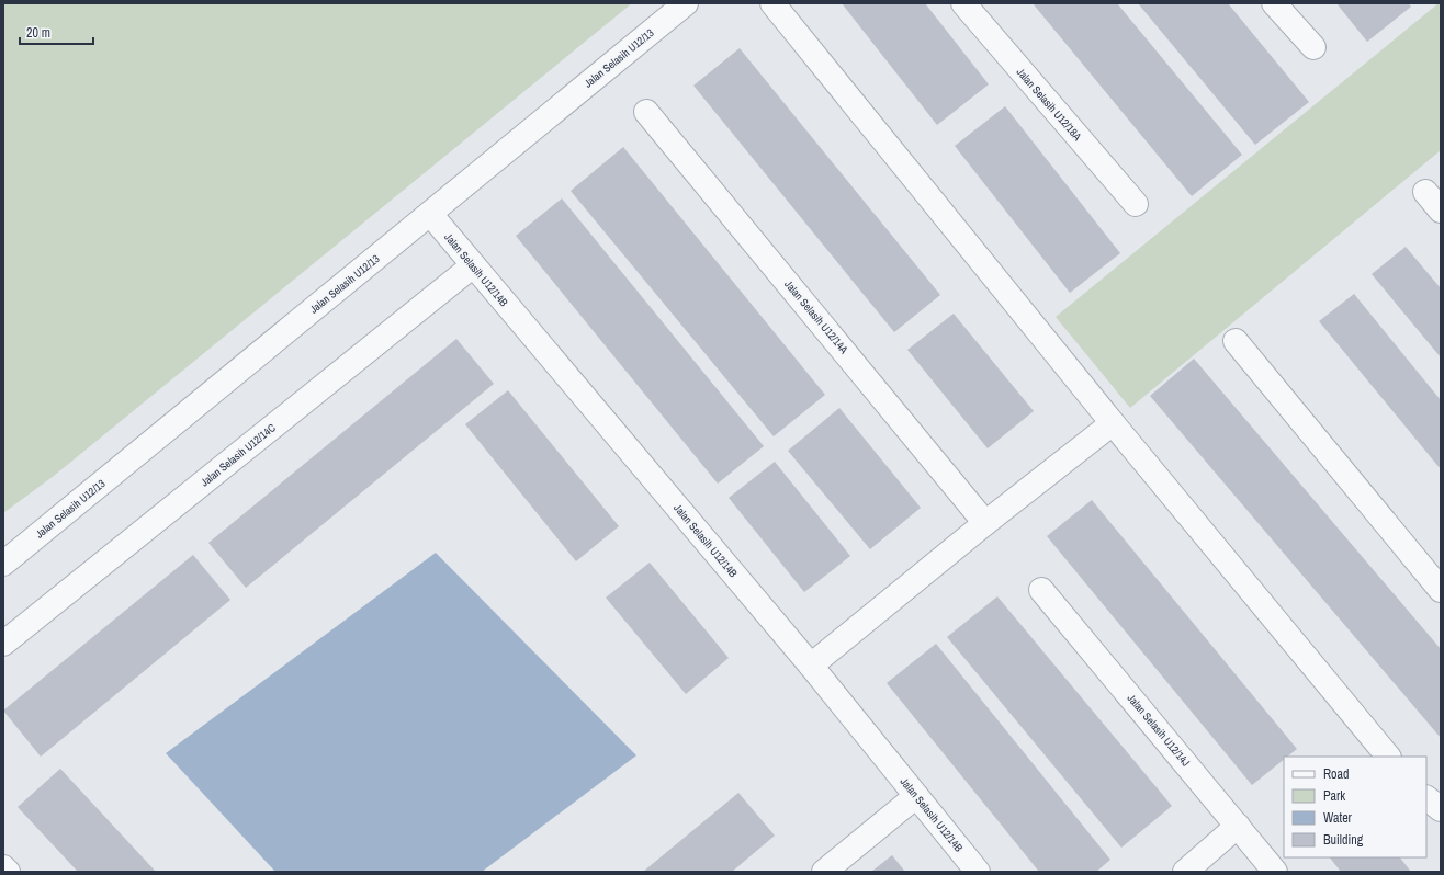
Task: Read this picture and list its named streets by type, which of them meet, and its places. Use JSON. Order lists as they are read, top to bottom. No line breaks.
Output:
{"streets":{"street":["Jalan Selasih U12/13","Jalan Selasih U12/18A","Jalan Selasih U12/14B","Jalan Selasih U12/14A","Jalan Selasih U12/14C","Jalan Selasih U12/14J"]},"crossings":[["Jalan Selasih U12/13","Jalan Selasih U12/14B"],["Jalan Selasih U12/14B","Jalan Selasih U12/14C"]],"legend":["Road","Park","Water","Building"],"scale_bar":"20 m"}
